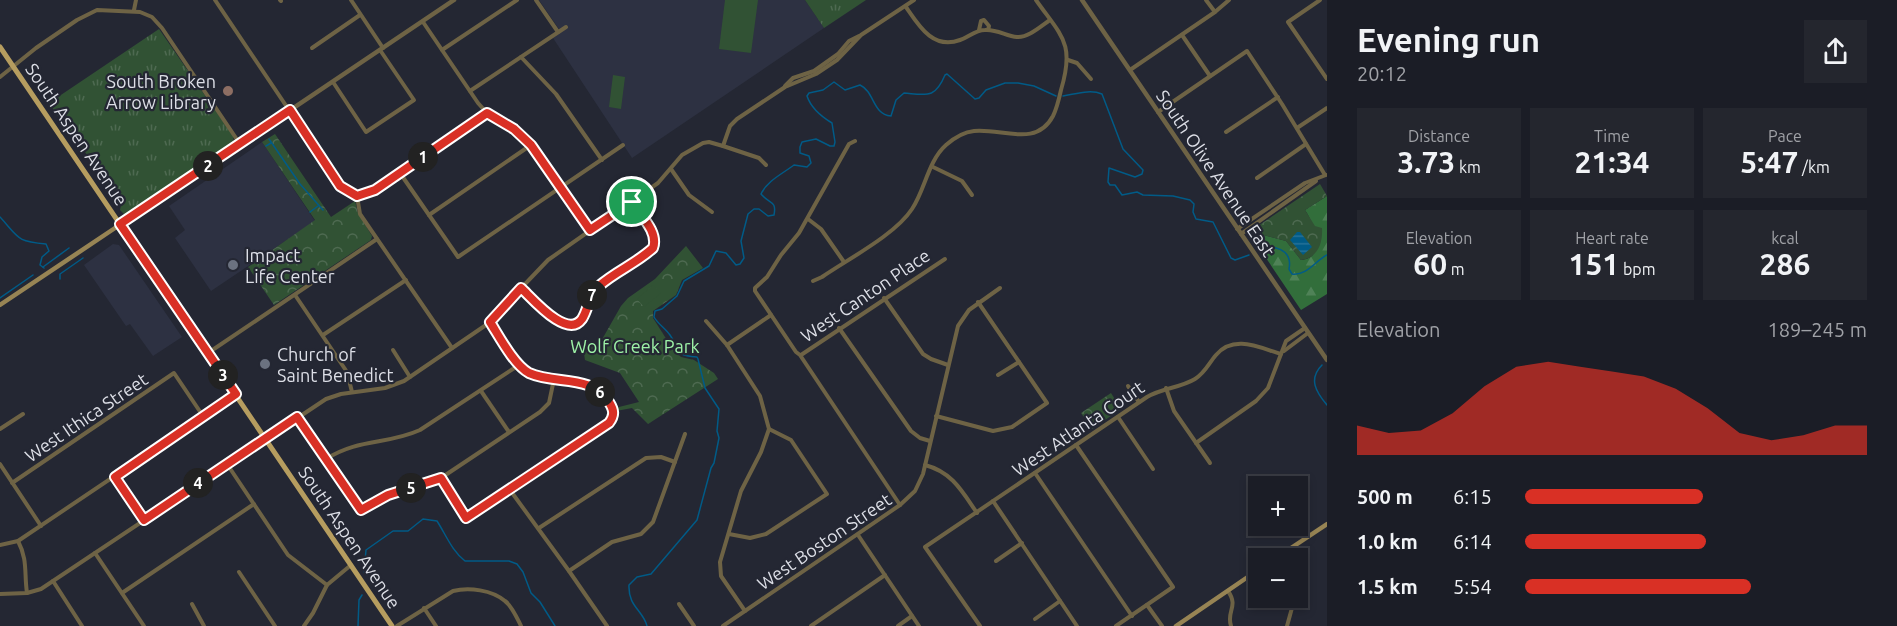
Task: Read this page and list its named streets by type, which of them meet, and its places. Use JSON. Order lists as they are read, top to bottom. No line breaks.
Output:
{"streets":{"main road":["South Aspen Avenue"],"street":["South Olive Avenue East","West Canton Place","West Ithica Street","West Atlanta Court","West Boston Street"]},"parks":["Wolf Creek Park"],"places":["South Broken Arrow Library","Impact Life Center","Church of Saint Benedict"],"page":{"heading":["Evening run","20:12"],"stats":[["Distance","3.73 km"],["Time","21:34"],["Pace","5:47 /km"],["Elevation","60 m"],["Heart rate","151 bpm"],["kcal","286"]],"pins":["1","2","7","3","6","4","5"],"chart":["Elevation","189–245 m"],"list":[{"name":"500 m","note":"6:15"},{"name":"1.0 km","note":"6:14"},{"name":"1.5 km","note":"5:54"}],"map_buttons":["+","−"]}}
